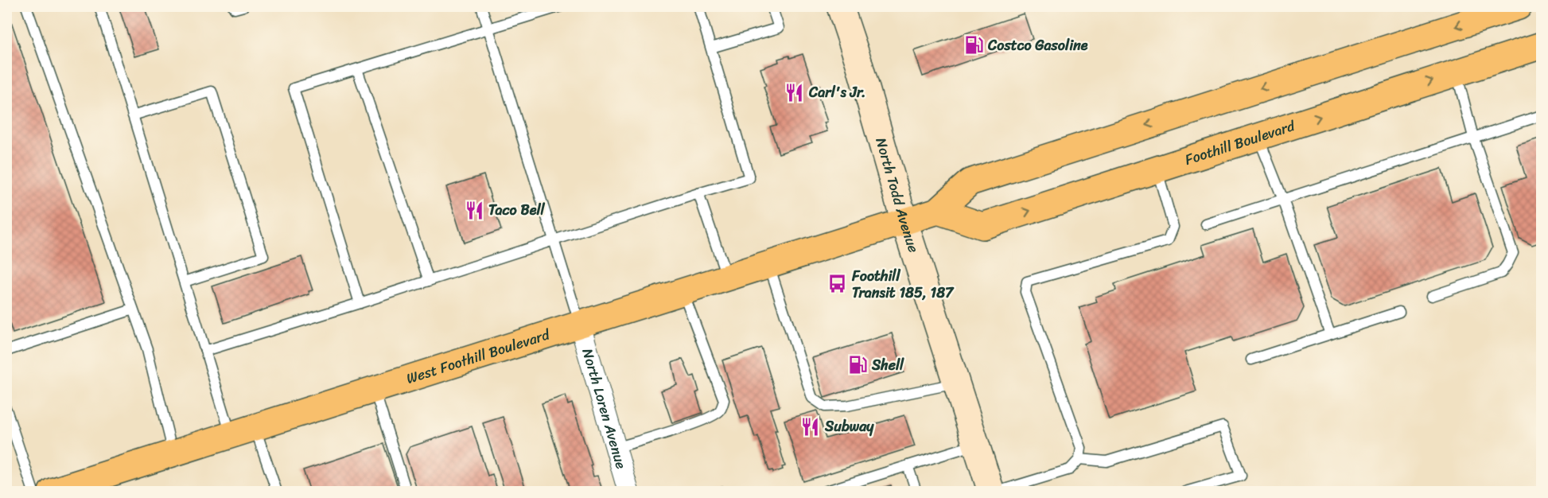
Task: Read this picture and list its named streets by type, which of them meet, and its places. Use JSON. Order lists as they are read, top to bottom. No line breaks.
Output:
{"streets":{"main road":["Foothill Boulevard","West Foothill Boulevard"],"street":["North Todd Avenue","North Loren Avenue"]},"crossings":[["North Todd Avenue","West Foothill Boulevard"],["West Foothill Boulevard","North Loren Avenue"]],"places":{"fuel station":["Costco Gasoline","Shell"],"restaurant":["Carl's Jr.","Taco Bell","Subway"],"bus stop":["Foothill Transit 185, 187"]}}
